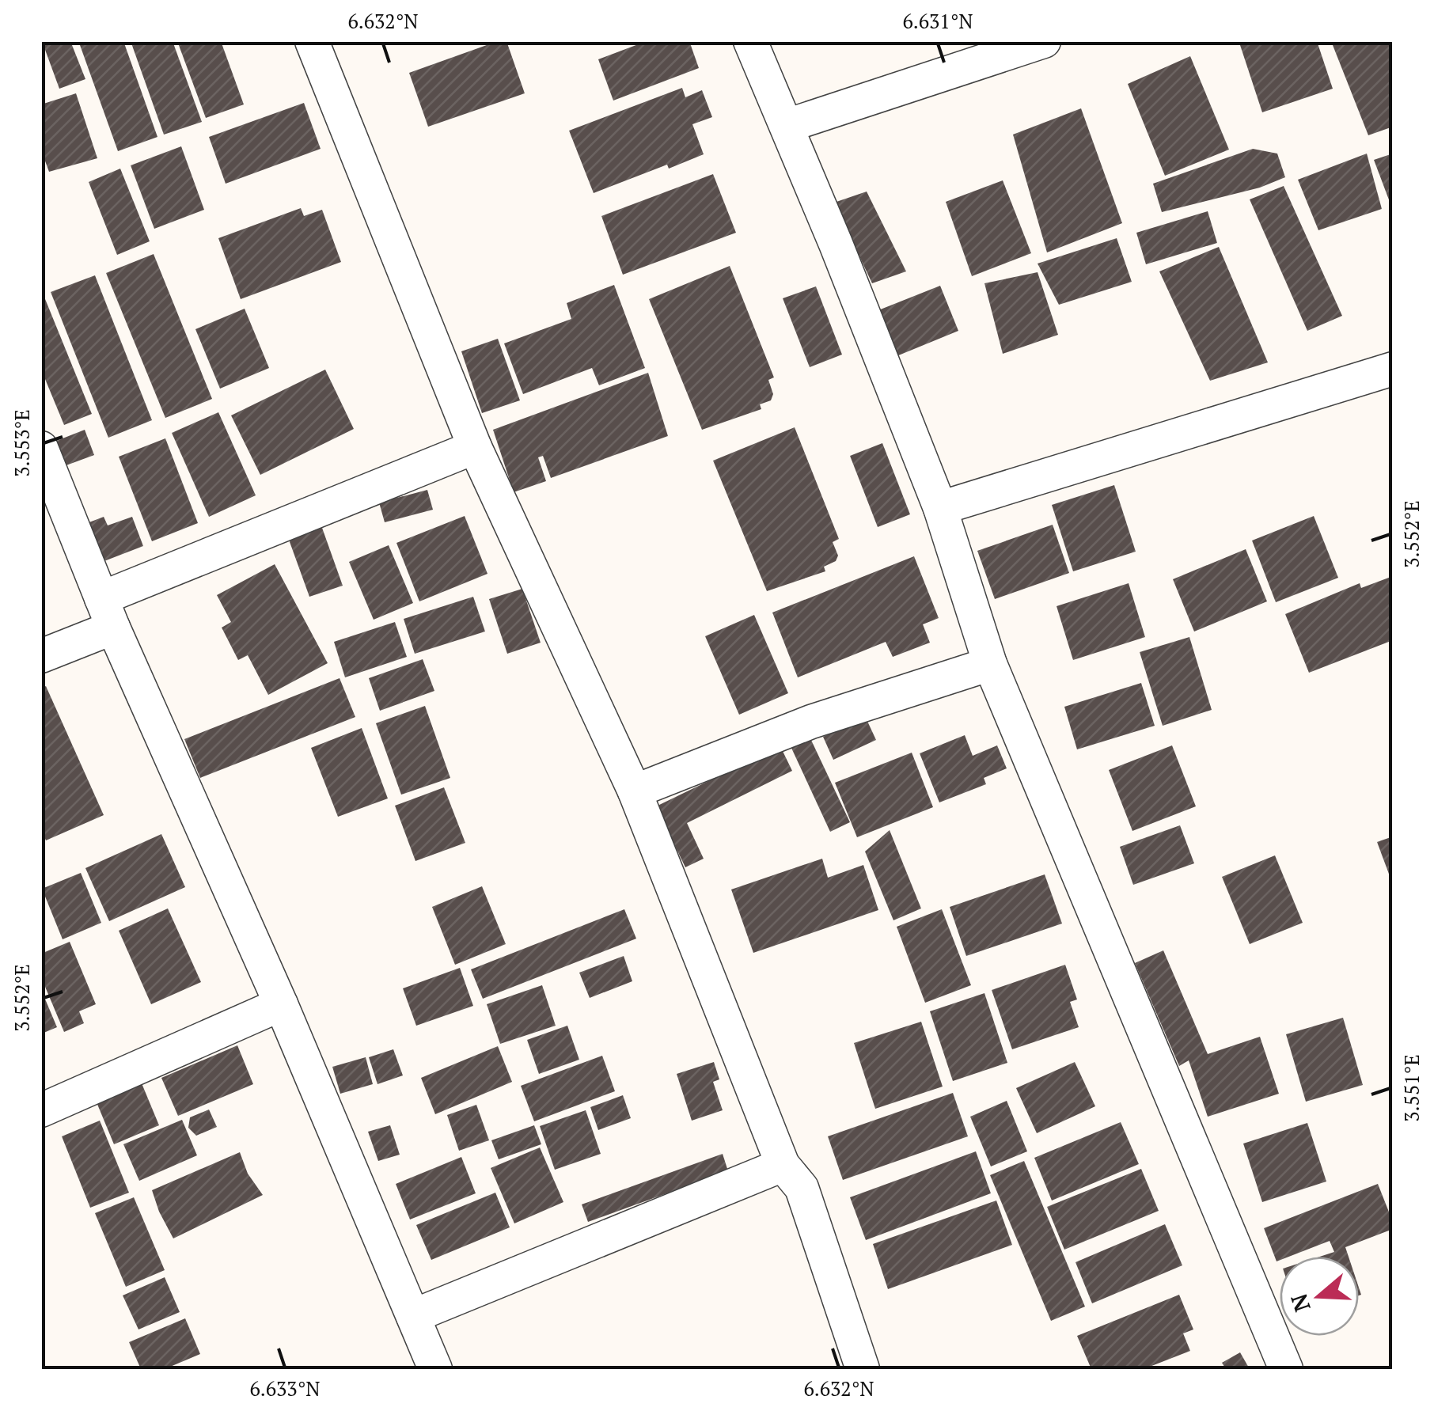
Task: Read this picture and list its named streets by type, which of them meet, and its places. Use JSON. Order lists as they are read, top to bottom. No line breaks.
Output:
{"north":"left","coordinates":["6.632°N","6.631°N","3.553°E","3.552°E","3.551°E","6.633°N"]}
